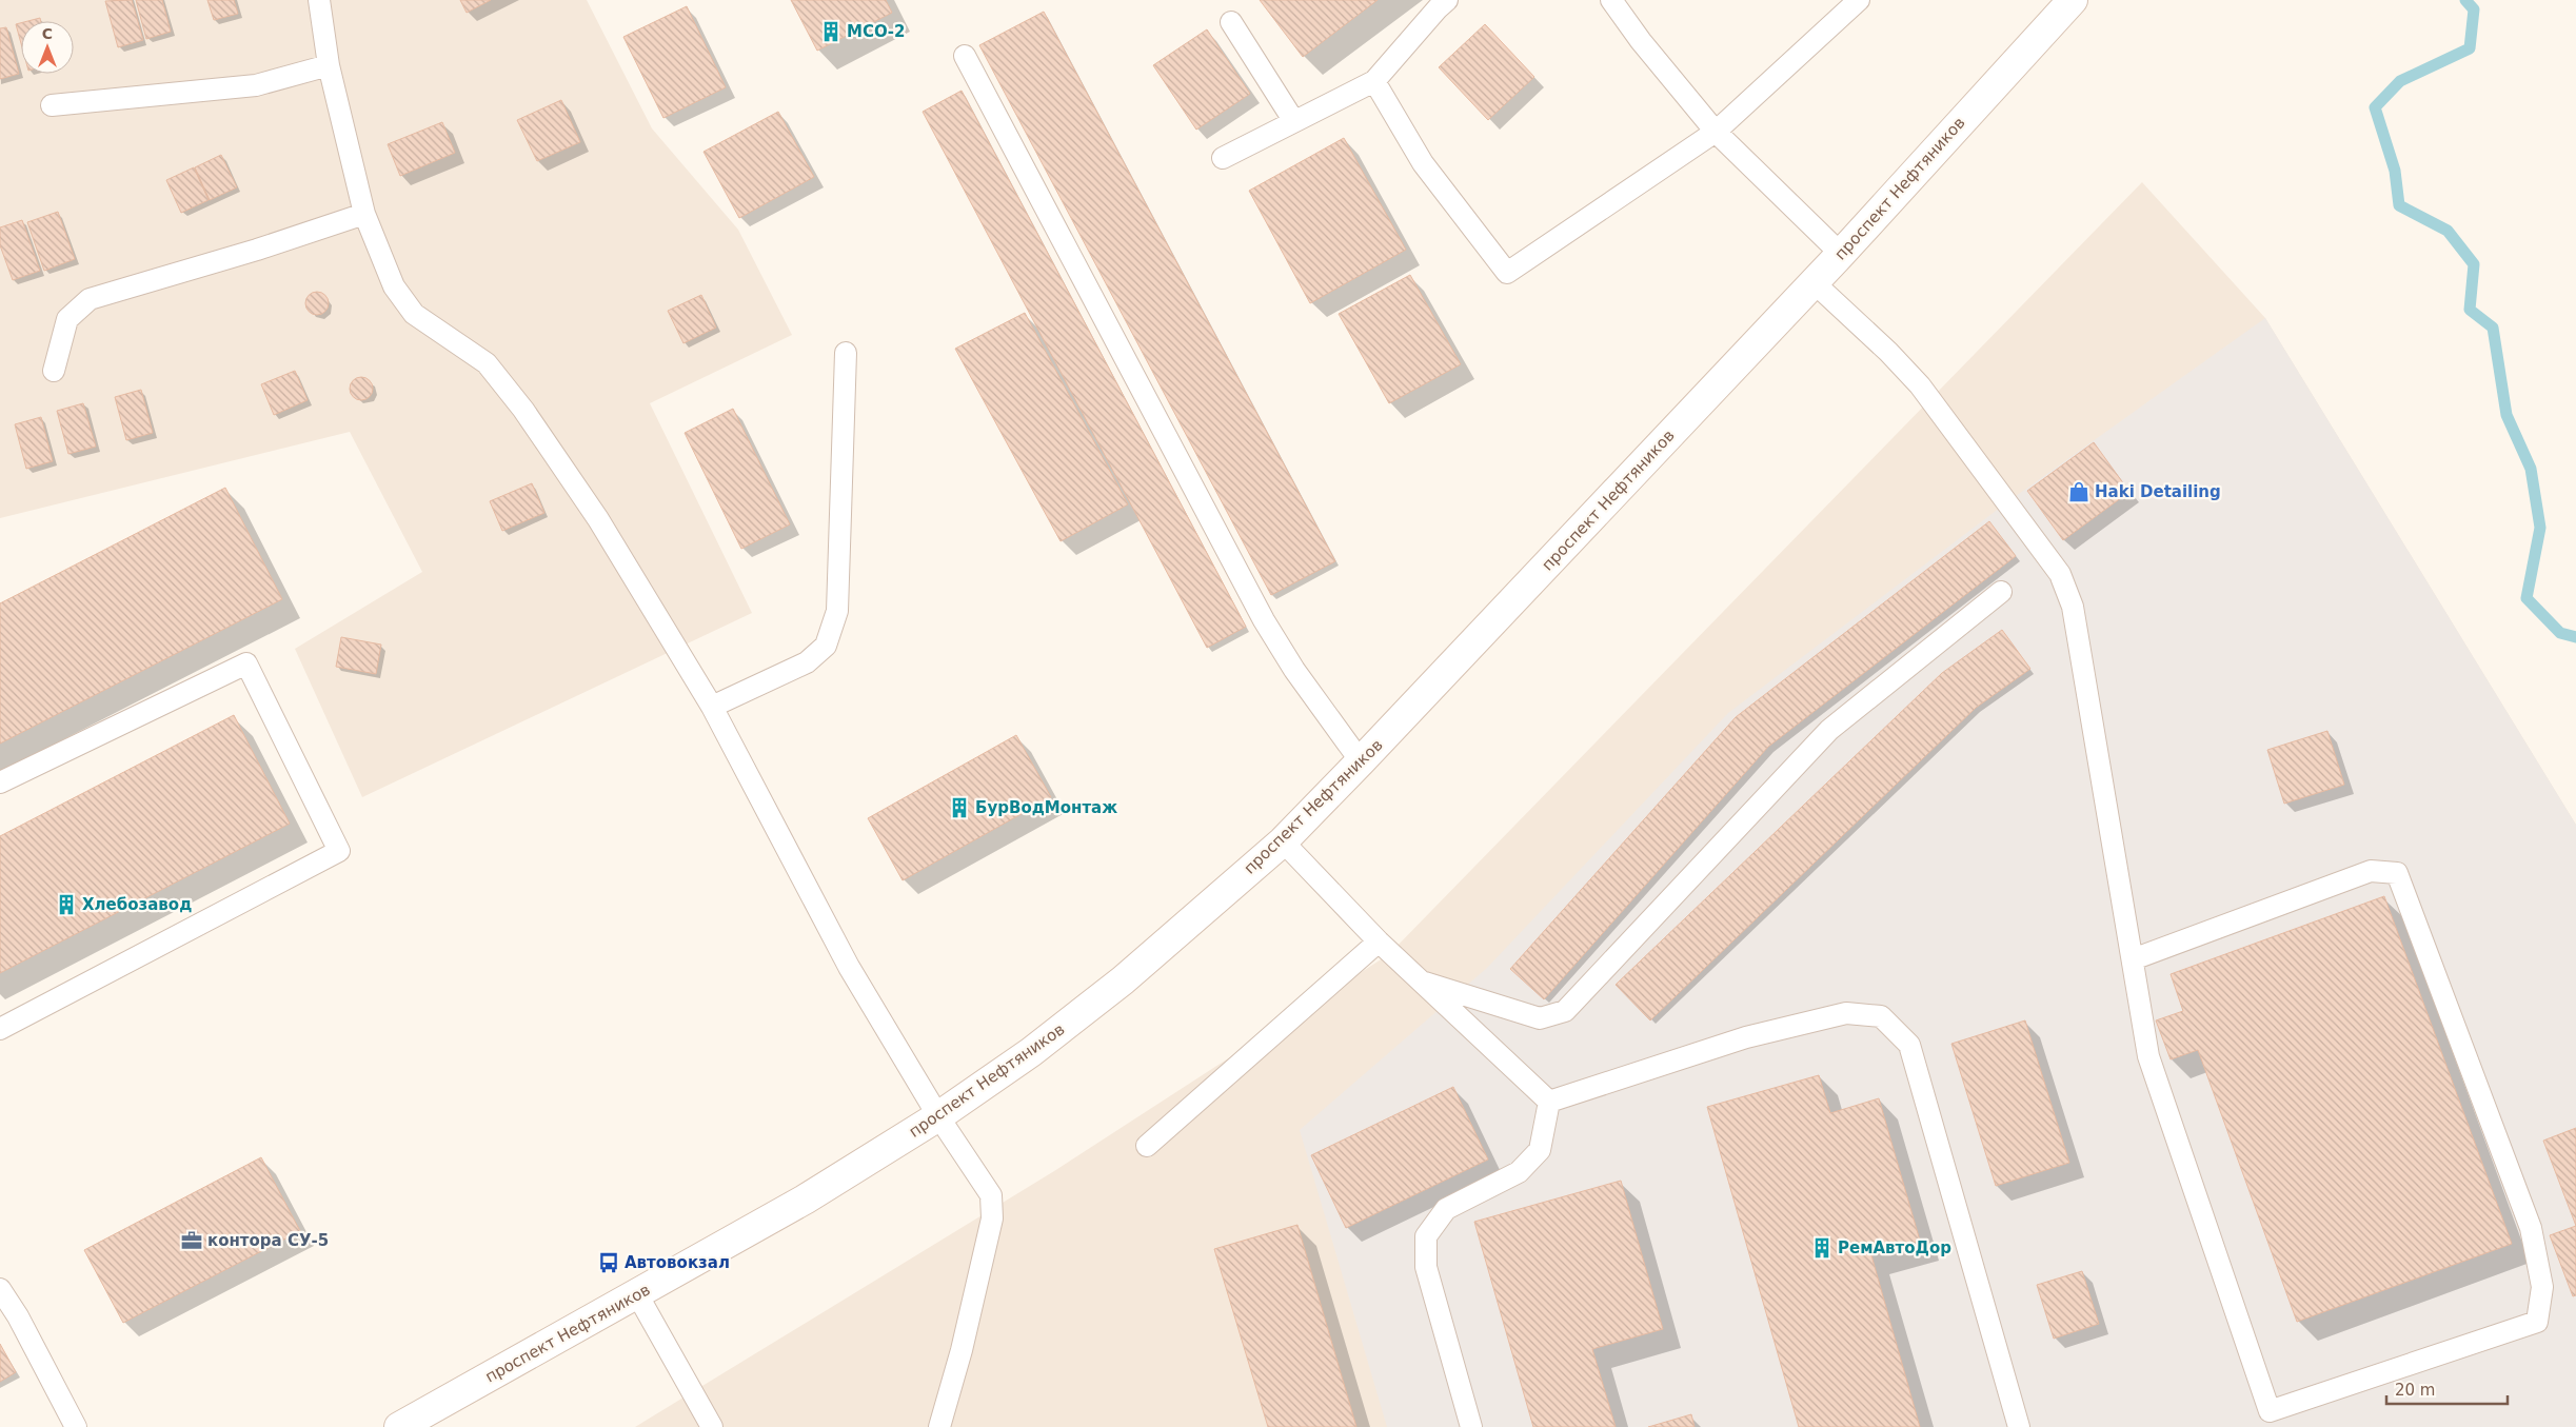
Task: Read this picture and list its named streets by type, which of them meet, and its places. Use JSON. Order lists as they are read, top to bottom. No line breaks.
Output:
{"streets":{"main road":["проспект Нефтяников"]},"places":{"building":["МСО-2","БурВодМонтаж","Хлебозавод","РемАвтоДор"],"shop":["Haki Detailing"],"office":["контора СУ-5"],"bus stop":["Автовокзал"]},"scale_bar":"20 m","north":"top"}
